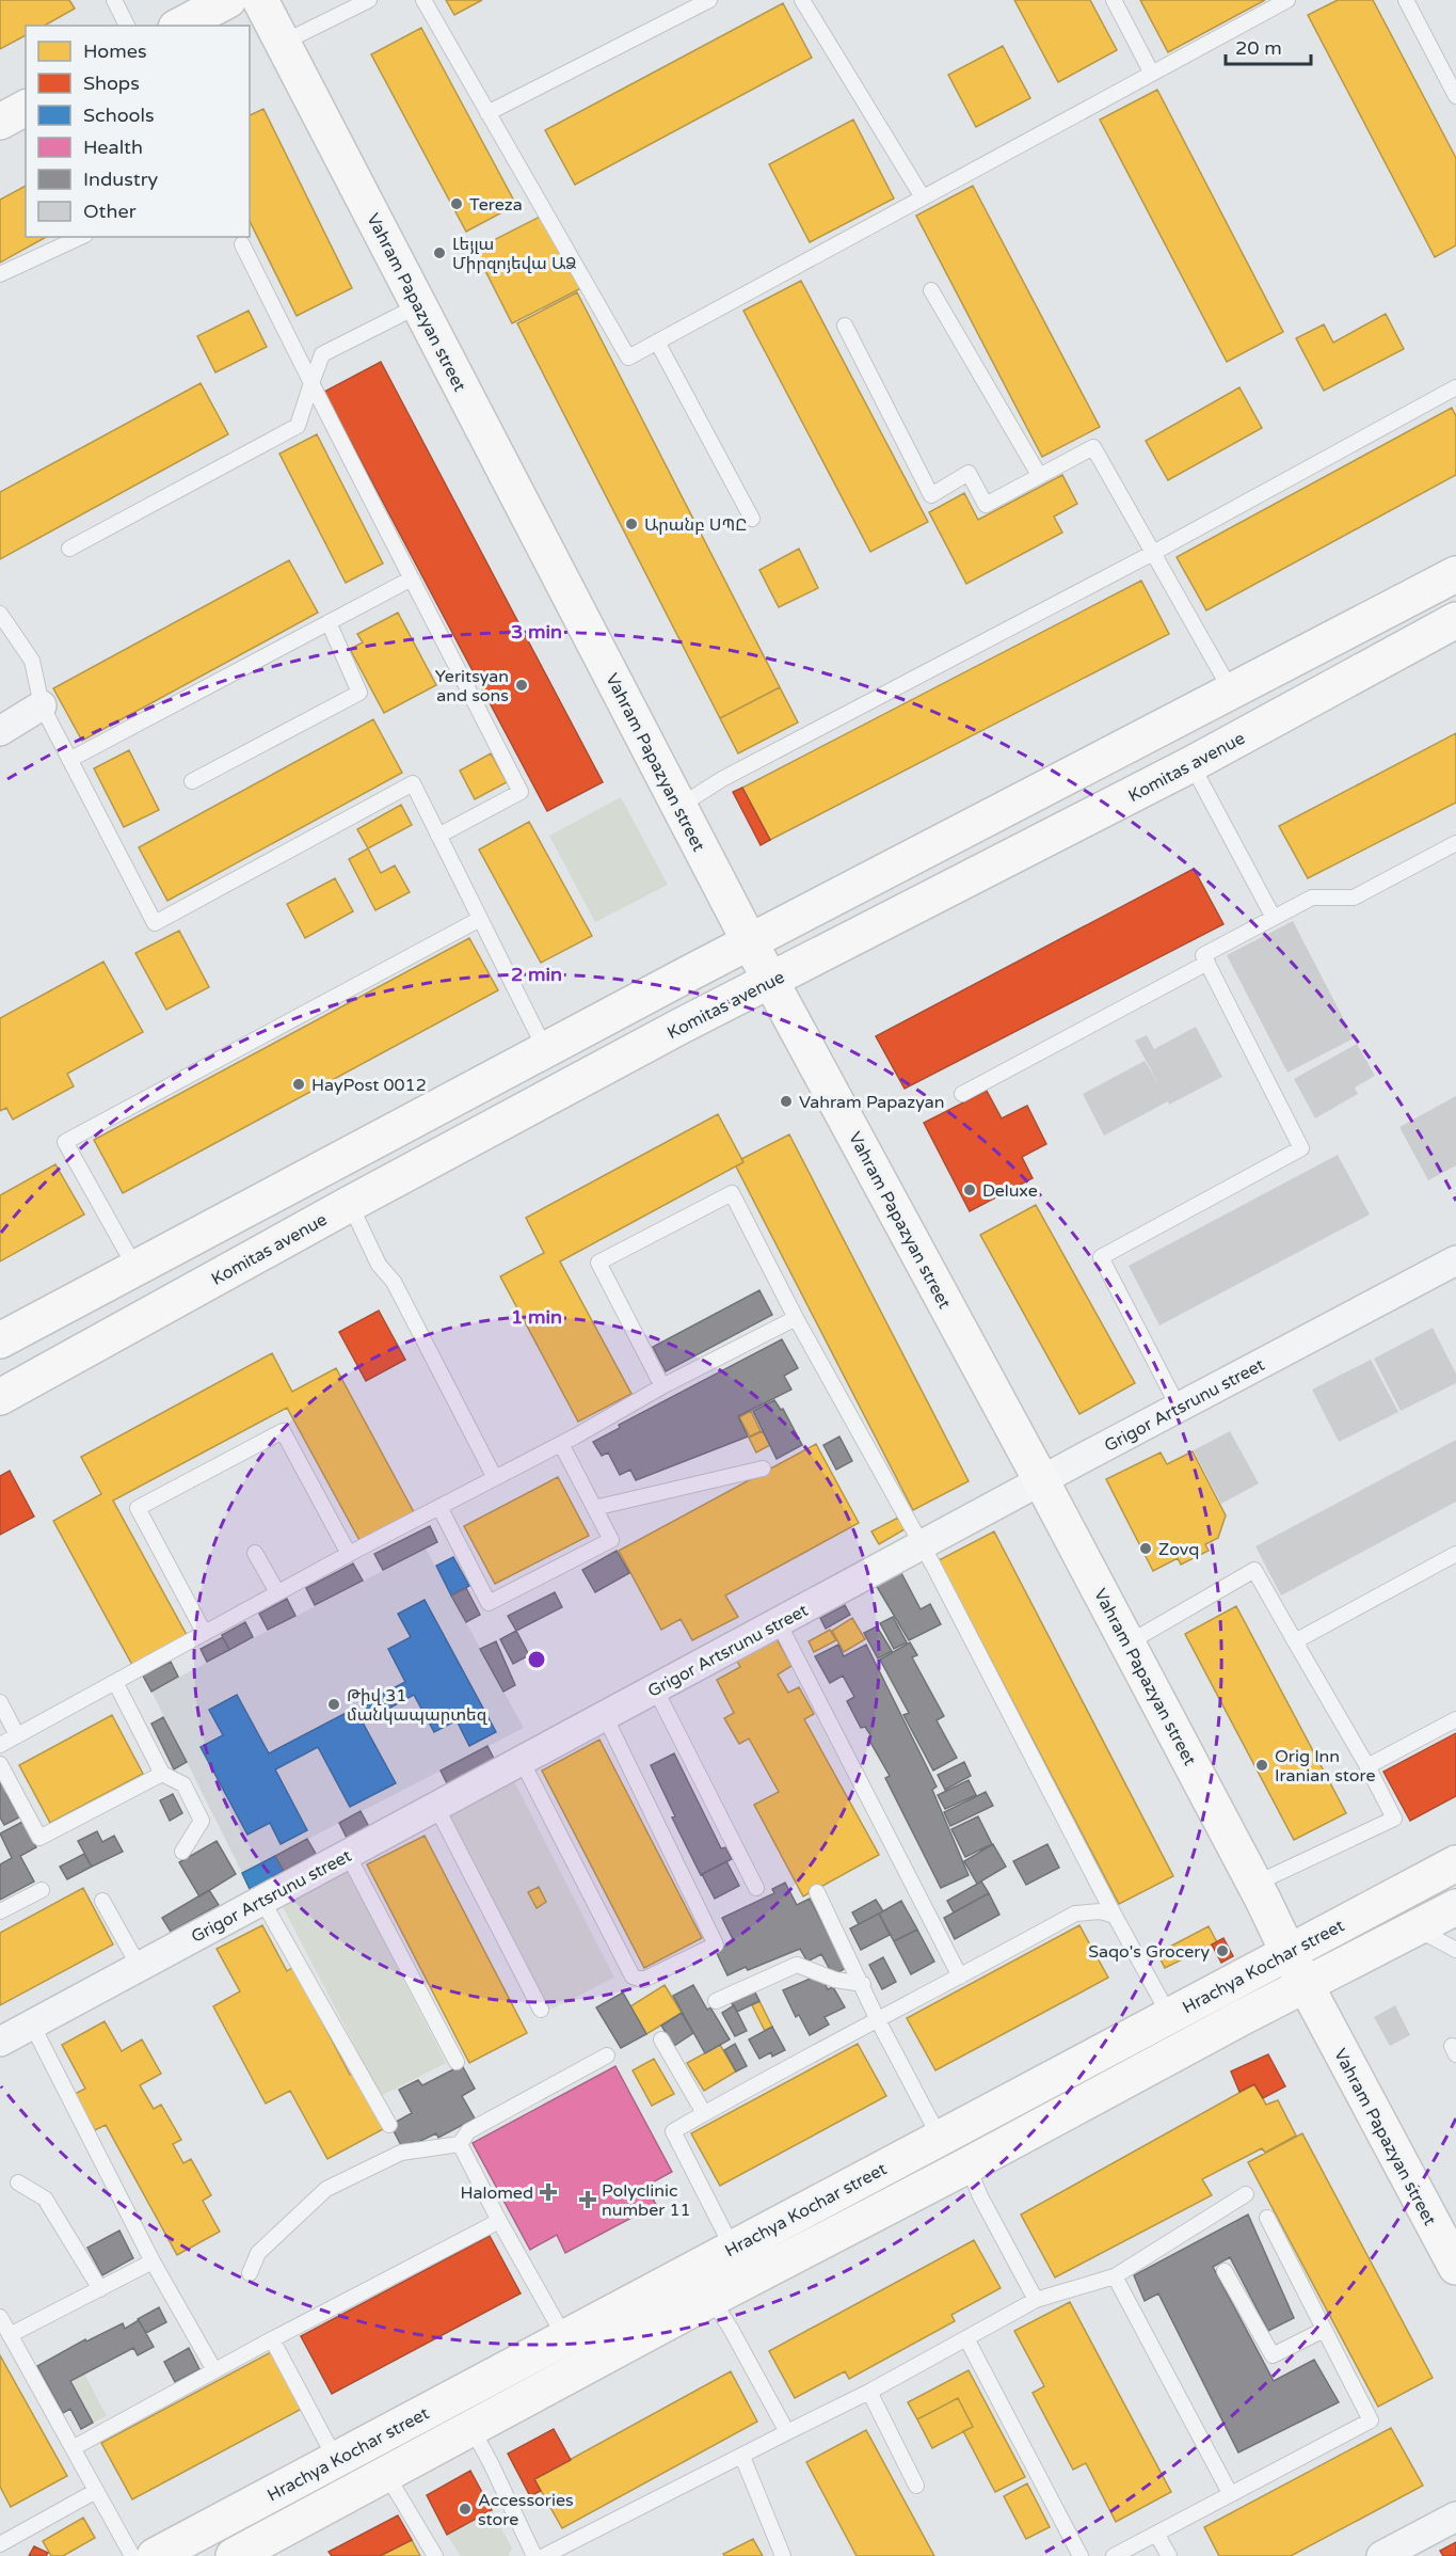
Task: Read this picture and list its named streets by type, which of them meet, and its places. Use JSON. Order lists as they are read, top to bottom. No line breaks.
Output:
{"streets":{"main road":["Vahram Papazyan street","Komitas avenue","Hrachya Kochar street"],"street":["Grigor Artsrunu street"]},"crossings":[["Vahram Papazyan street","Komitas avenue"],["Vahram Papazyan street","Grigor Artsrunu street"],["Vahram Papazyan street","Hrachya Kochar street"]],"places":{"other":["Tereza","Լեյլա Միրզոյեվա ԱՁ","Արանբ ՍՊԸ","Yeritsyan and sons","HayPost 0012","Vahram Papazyan","Deluxe","Zovq","Թիվ 31 մանկապարտեզ","Orig Inn Iranian store","Saqo's Grocery","Accessories store"],"health":["Halomed","Polyclinic number 11"]},"legend":["Homes","Shops","Schools","Health","Industry","Other"],"scale_bar":"20 m","rings":["3 min","2 min","1 min"]}
